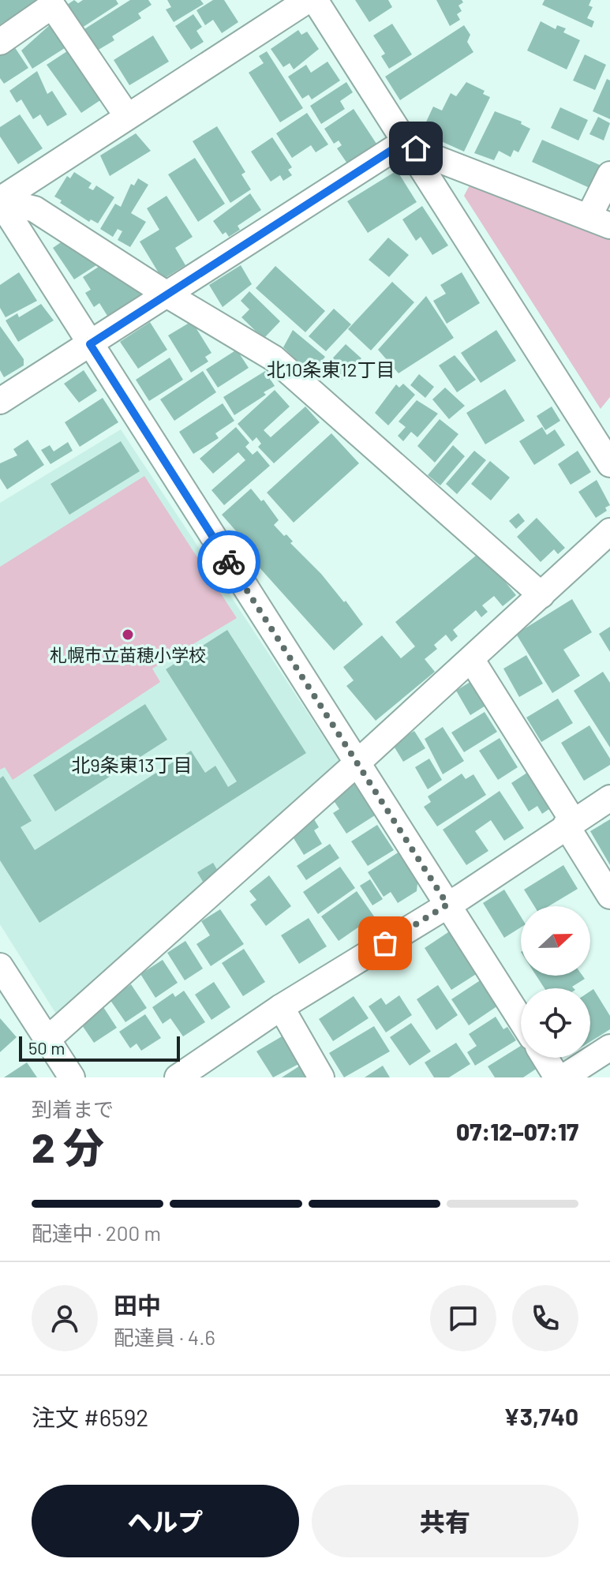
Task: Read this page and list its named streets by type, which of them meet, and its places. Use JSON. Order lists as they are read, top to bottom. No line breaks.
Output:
{"districts":["北10条東12丁目","北9条東13丁目"],"places":["札幌市立苗穂小学校"],"scale_bar":"50 m","north":"right","page":{"scale":"50 m","heading":["2 分","到着まで","07:12–07:17"],"panel":["田中","配達員 · 4.6","注文 #6592","¥3,740"],"bar":"配達中 · 200 m","buttons":["ヘルプ","共有"]}}
